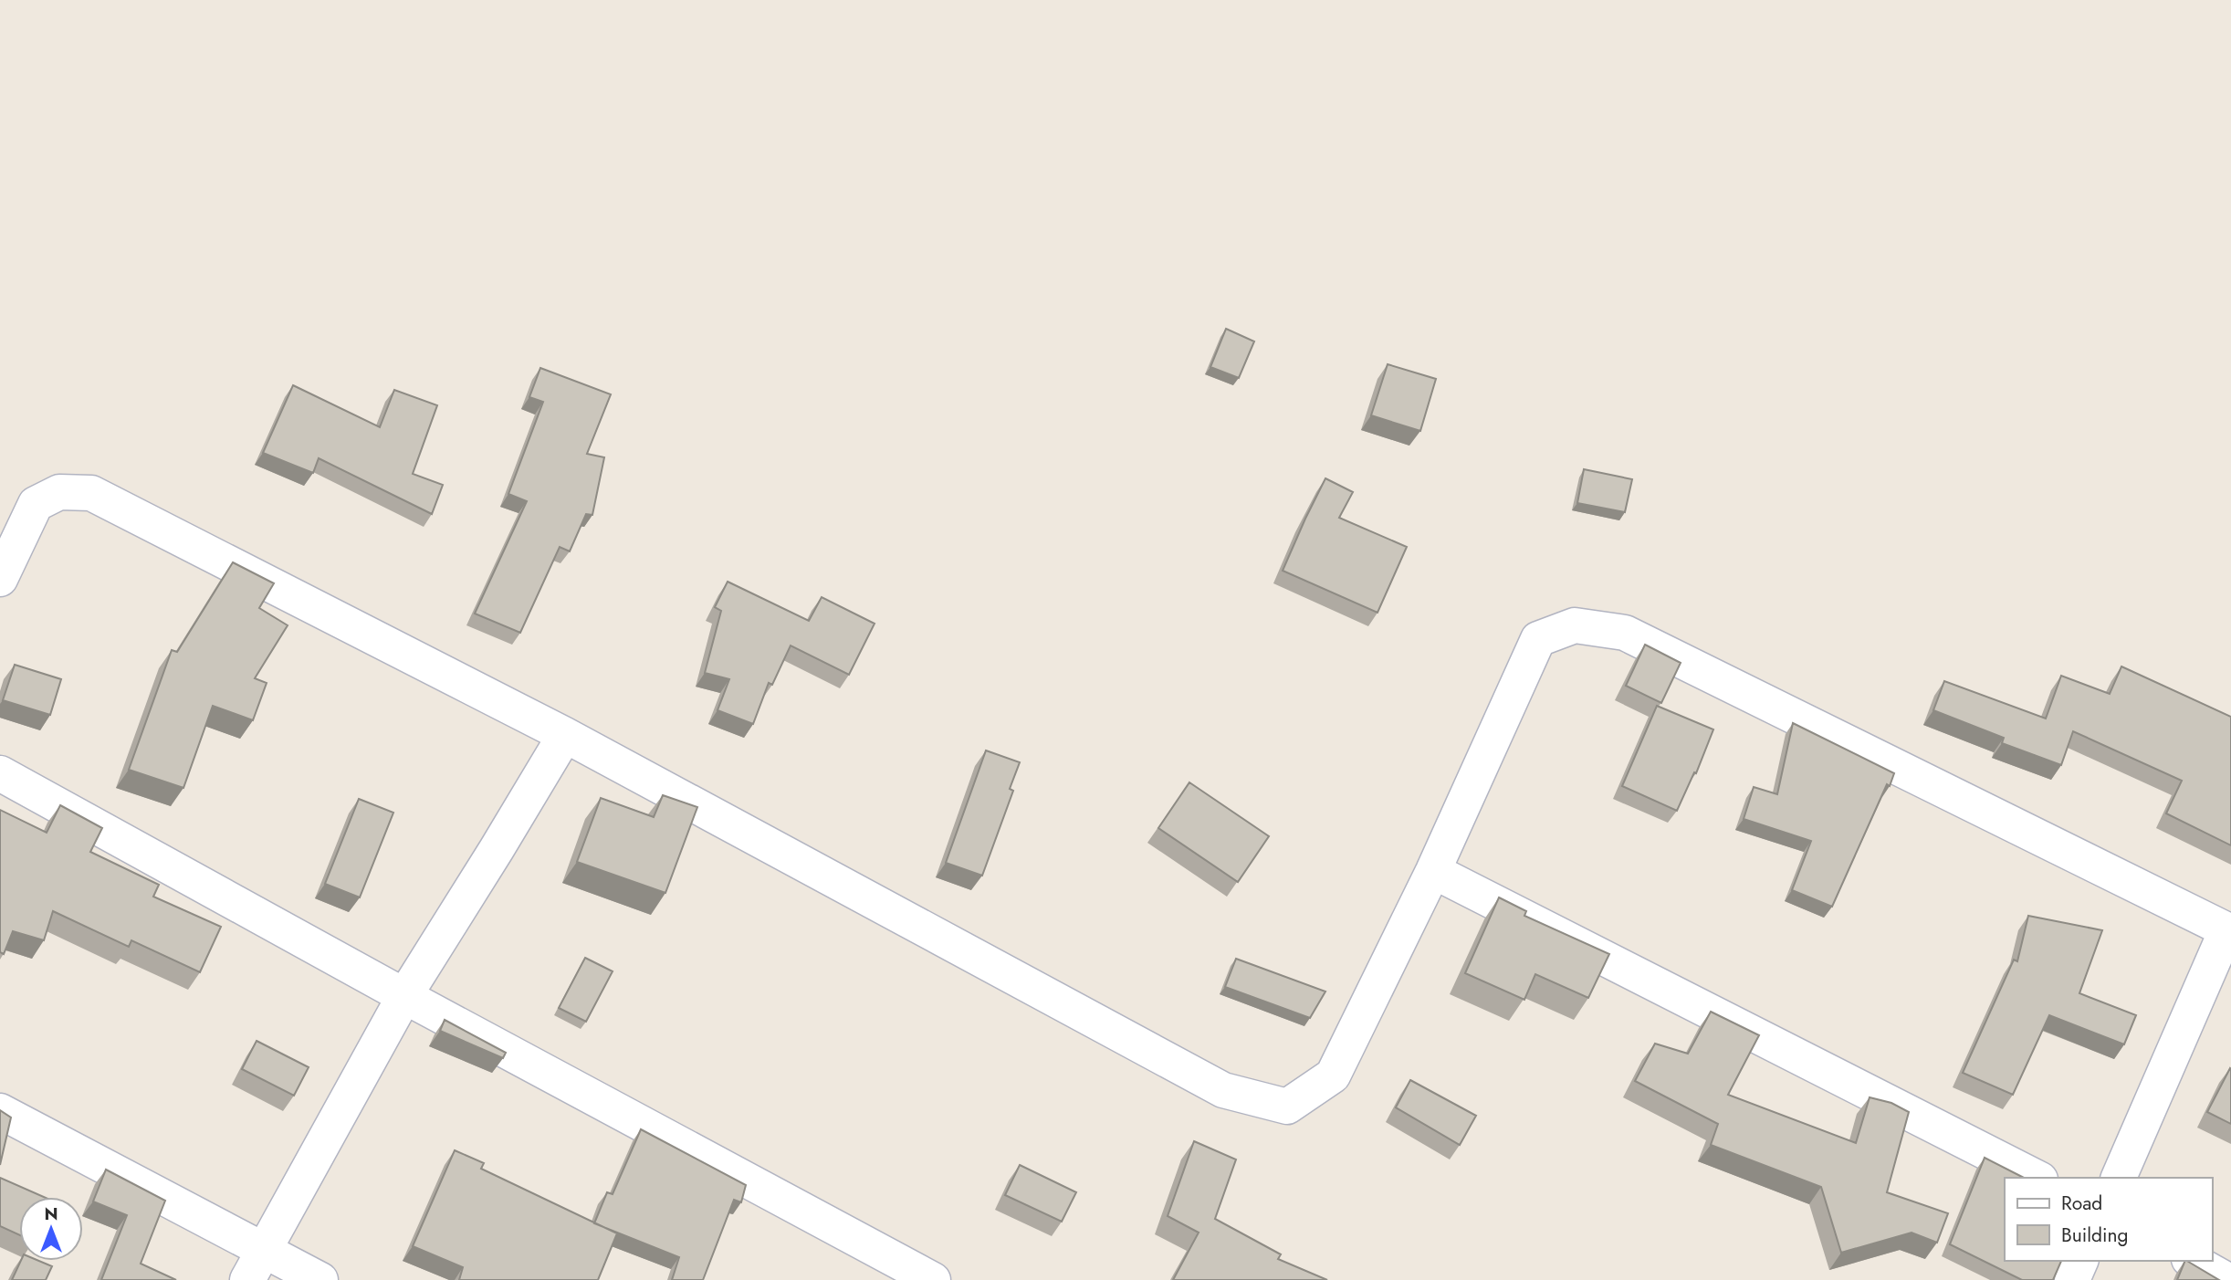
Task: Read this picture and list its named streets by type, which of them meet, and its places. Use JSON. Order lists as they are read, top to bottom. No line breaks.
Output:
{"legend":["Road","Building"],"north":"top"}
